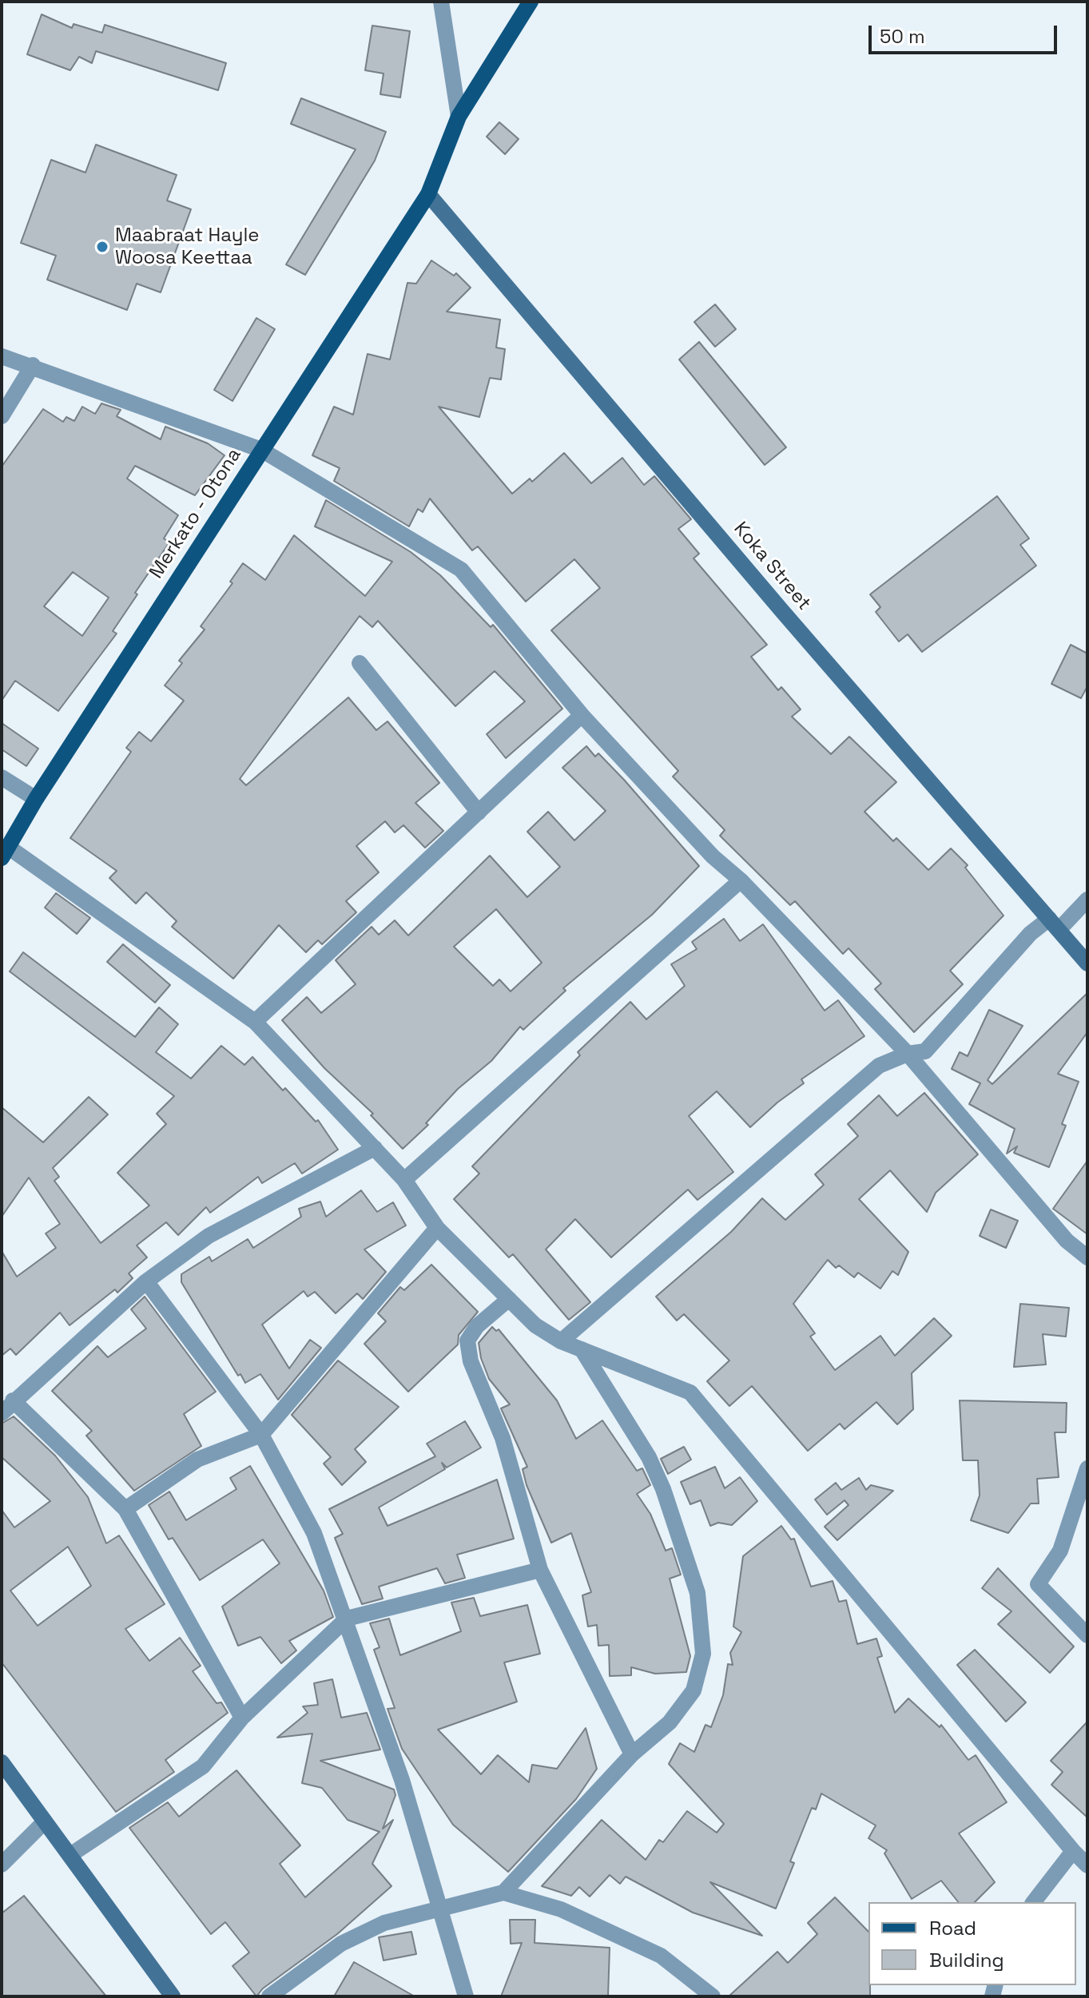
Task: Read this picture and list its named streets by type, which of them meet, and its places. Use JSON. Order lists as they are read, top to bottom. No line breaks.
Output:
{"streets":{"main road":["Merkato - Otona","Koka Street"]},"crossings":[["Merkato - Otona","Koka Street"]],"places":["Maabraat Hayle Woosa Keettaa"],"legend":["Road","Building"],"scale_bar":"50 m"}
